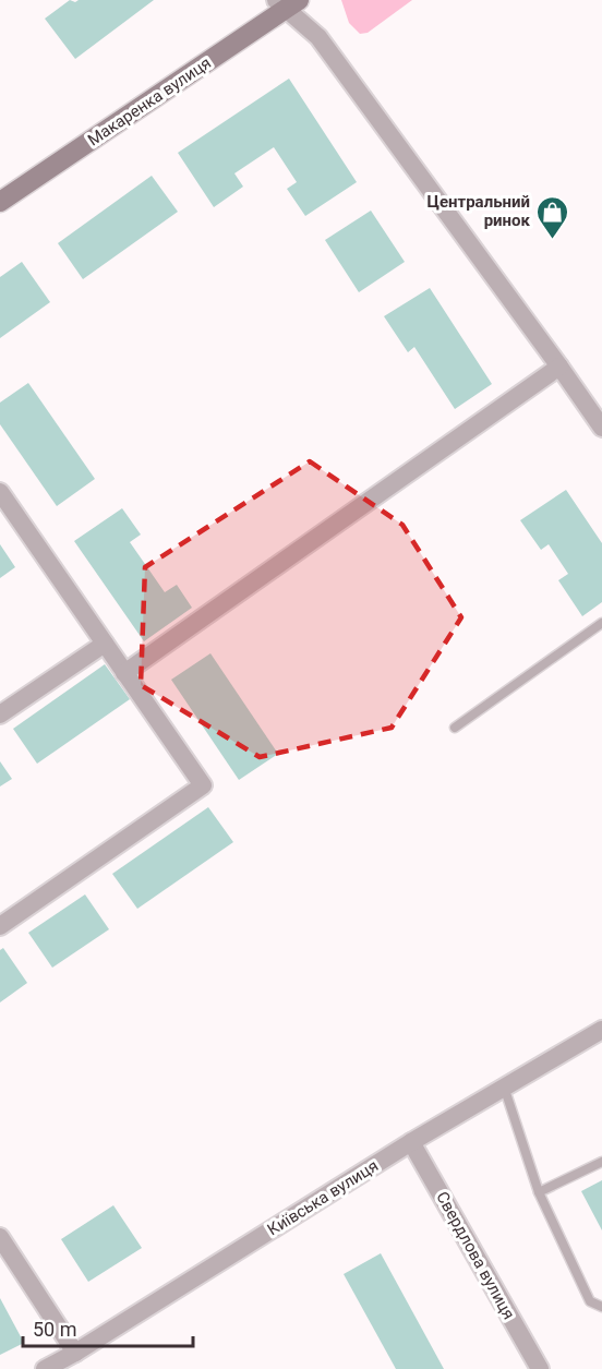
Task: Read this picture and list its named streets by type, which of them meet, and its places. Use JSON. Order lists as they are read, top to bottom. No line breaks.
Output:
{"streets":{"street":["Макаренка вулиця","Київська вулиця","Свердлова вулиця"]},"crossings":[["Київська вулиця","Свердлова вулиця"]],"places":{"shop":["Центральний ринок"]},"scale_bar":"50 m"}
